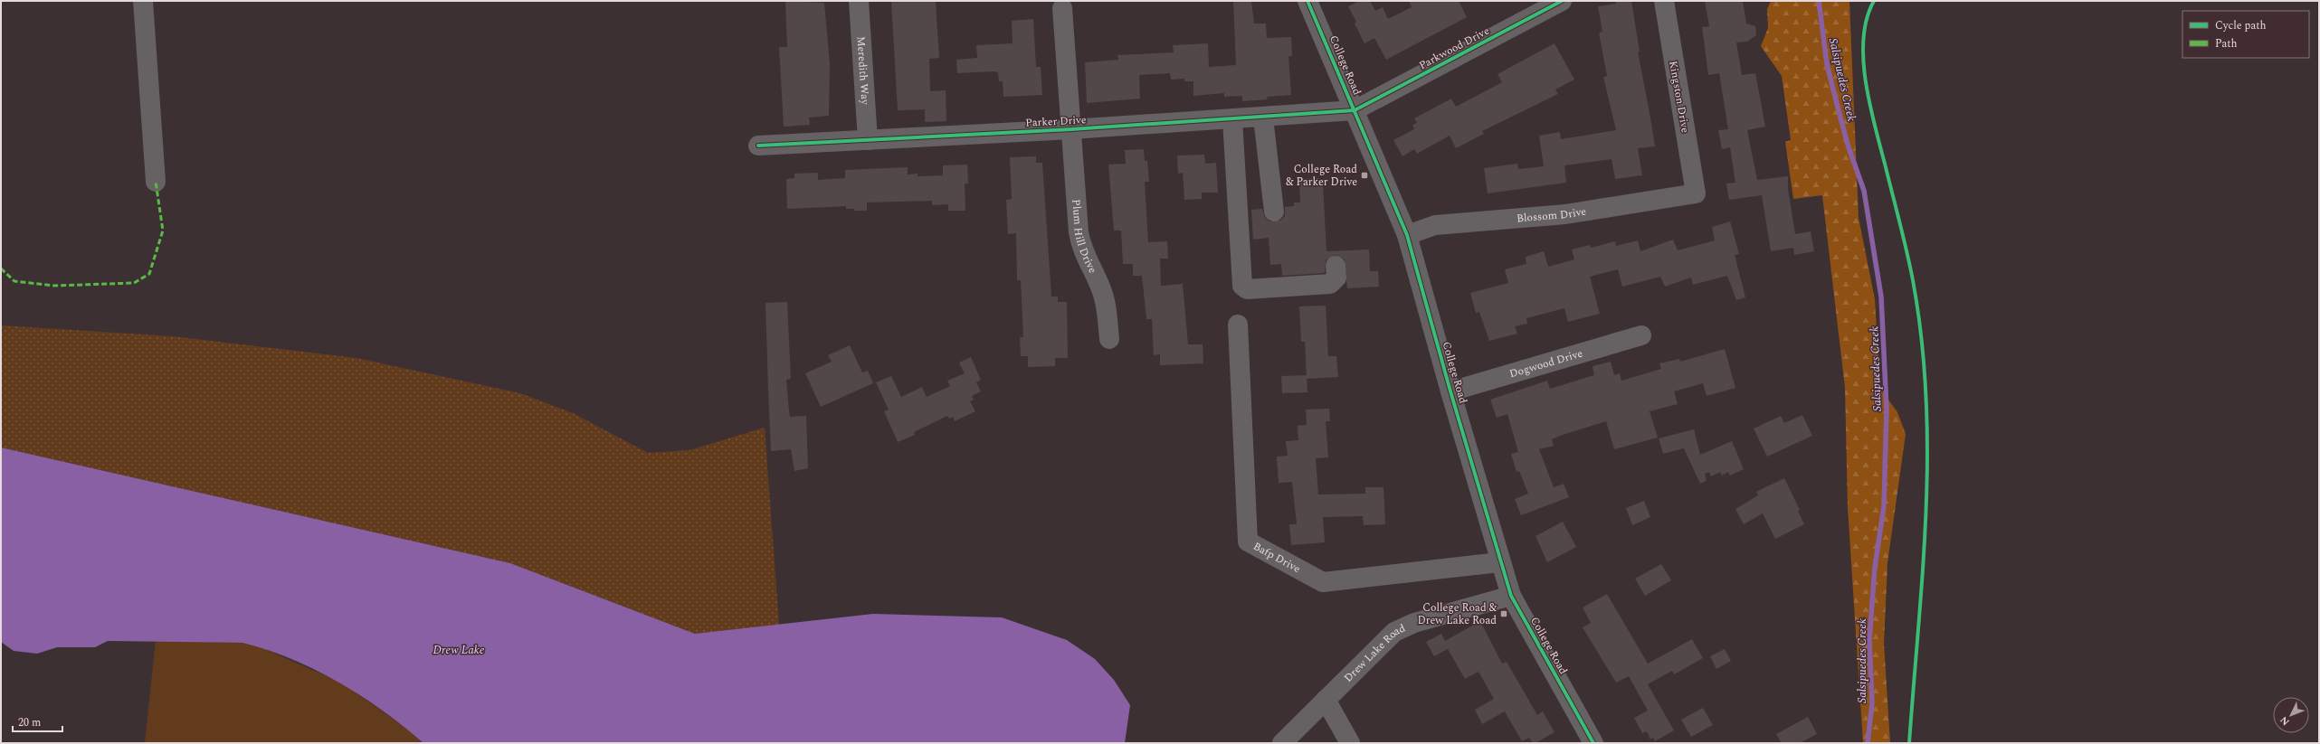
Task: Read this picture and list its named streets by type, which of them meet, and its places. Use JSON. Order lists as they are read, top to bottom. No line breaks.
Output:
{"streets":{"street":["Parkwood Drive","College Road","Meredith Way","Kingston Drive","Parker Drive","Blossom Drive","Plum Hill Drive","Dogwood Drive","Bafp Drive","Drew Lake Road"]},"crossings":[["Parkwood Drive","College Road"],["Parkwood Drive","Parker Drive"],["College Road","Parker Drive"],["College Road","Blossom Drive"],["College Road","Dogwood Drive"],["College Road","Bafp Drive"],["College Road","Drew Lake Road"],["Meredith Way","Parker Drive"],["Kingston Drive","Blossom Drive"],["Parker Drive","Plum Hill Drive"]],"water":["Salsipuedes Creek","Drew Lake"],"places":{"transit":["College Road & Parker Drive","College Road & Drew Lake Road"]},"legend":["Cycle path","Path"],"scale_bar":"20 m","north":"bottom left"}
